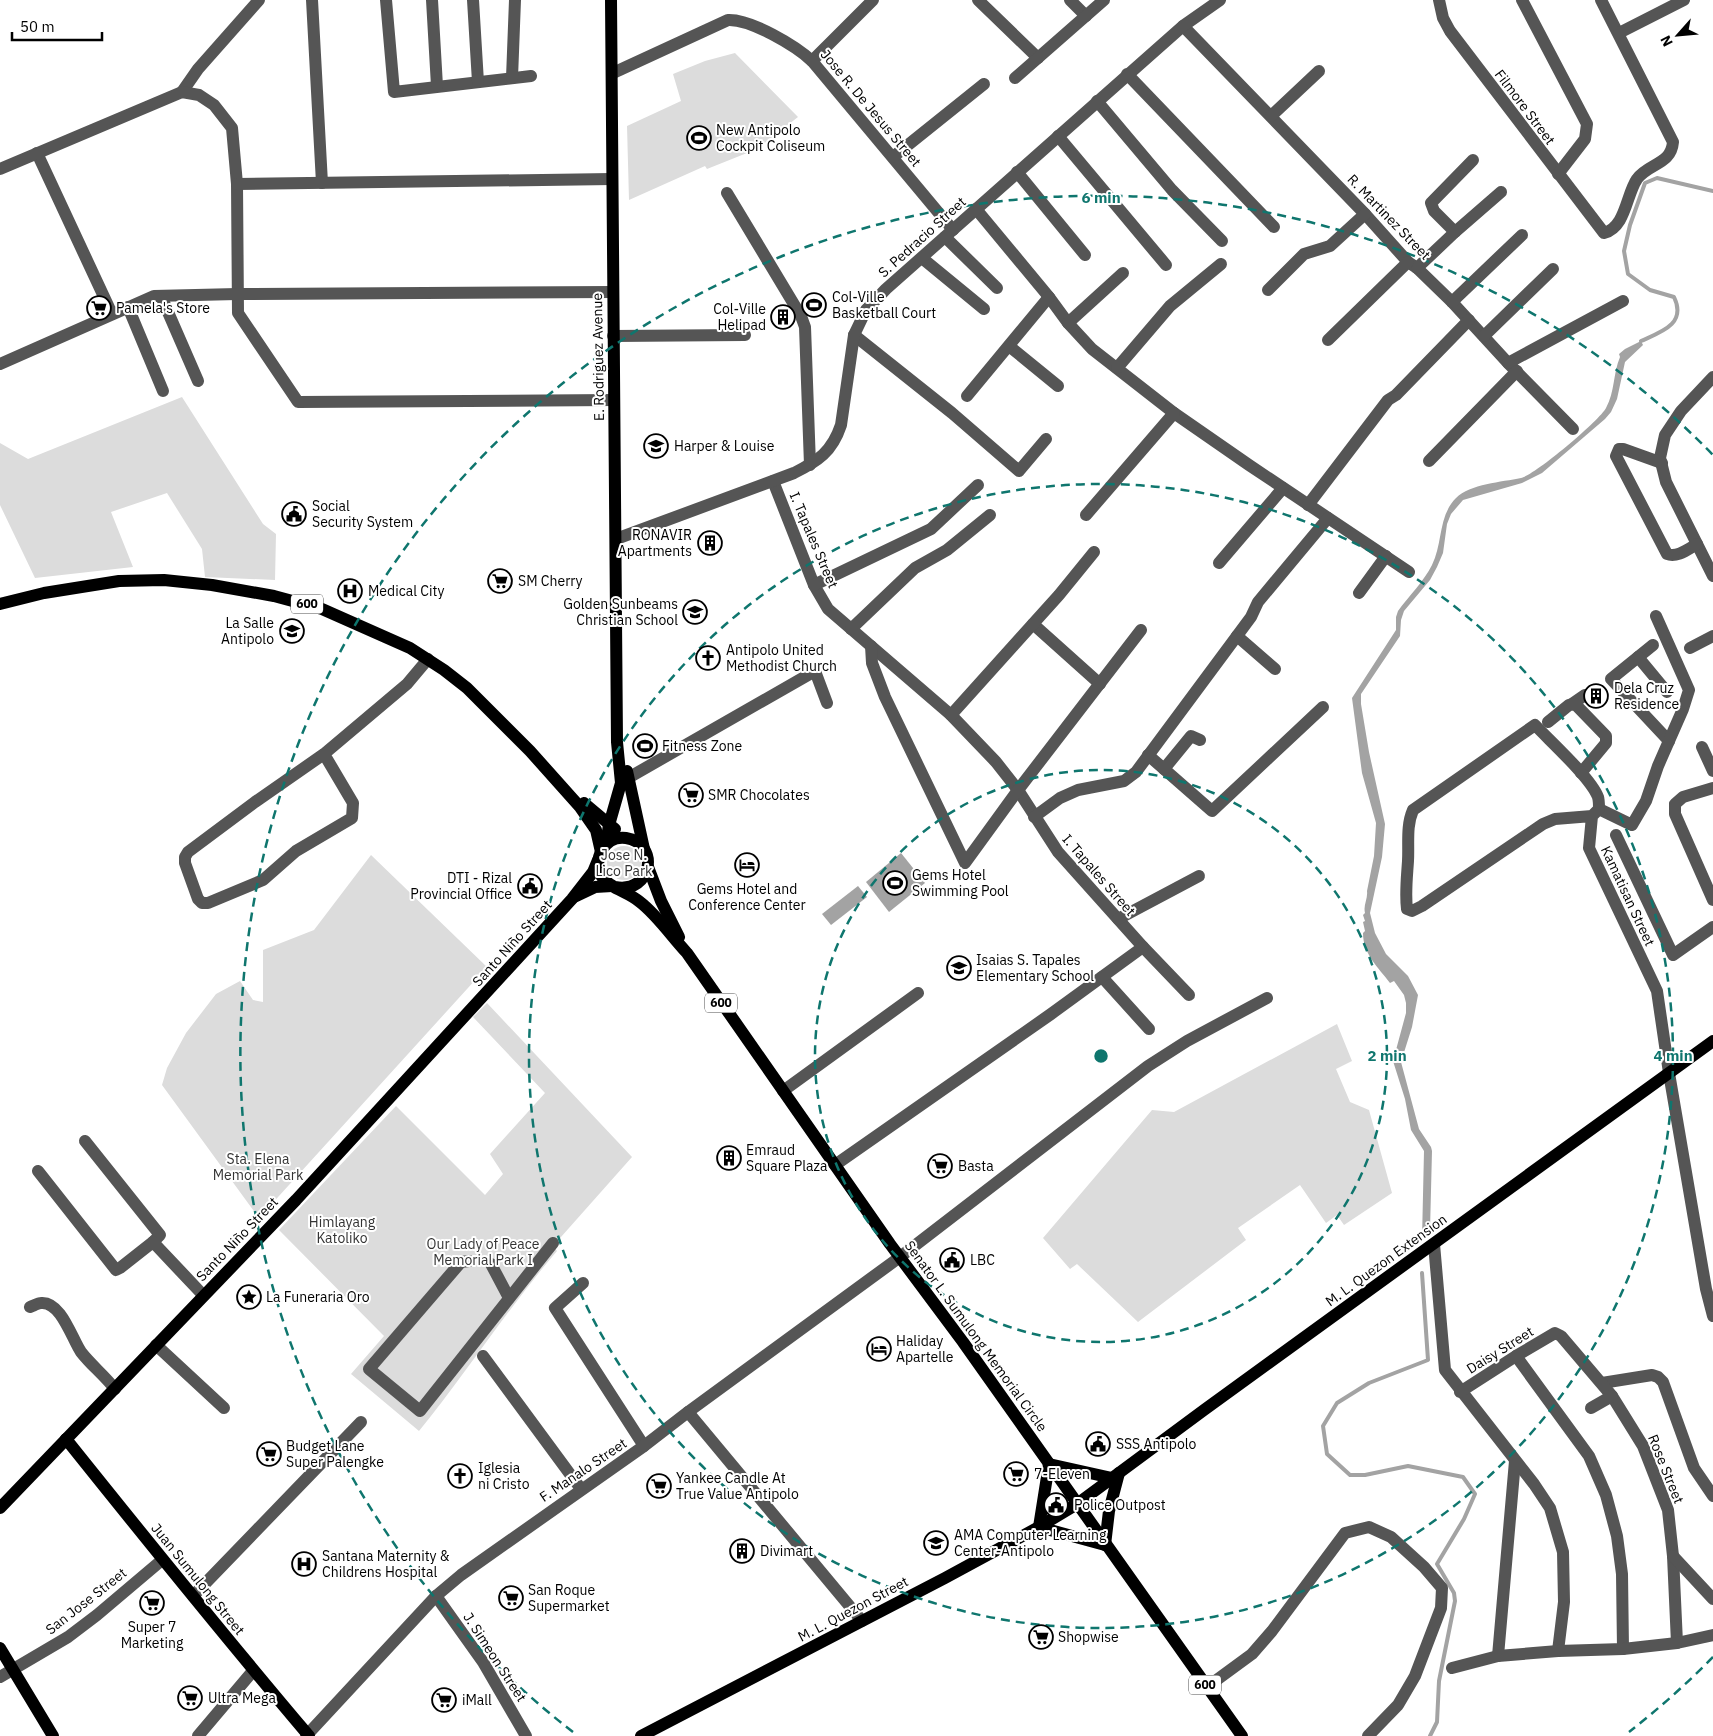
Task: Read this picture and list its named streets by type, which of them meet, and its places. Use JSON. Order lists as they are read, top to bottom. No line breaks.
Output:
{"streets":{"main road":["E. Rodriguez Avenue","600","Santo Niño Street","M. L. Quezon Extension","Senator L. Sumulong Memorial Circle","Juan Sumulong Street","M. L. Quezon Street"],"street":["Filmore Street","Jose R. De Jesus Street","R. Martinez Street","S. Pedracio Street","I. Tapales Street","Kamatisan Street","Daisy Street","Rose Street","F. Manalo Street","San Jose Street","J. Simeon Street"]},"crossings":[["Jose R. De Jesus Street","S. Pedracio Street"],["Jose R. De Jesus Street","E. Rodriguez Avenue"],["R. Martinez Street","S. Pedracio Street"],["S. Pedracio Street","E. Rodriguez Avenue"],["S. Pedracio Street","I. Tapales Street"],["E. Rodriguez Avenue","600"],["E. Rodriguez Avenue","Santo Niño Street"],["E. Rodriguez Avenue","Senator L. Sumulong Memorial Circle"],["600","Santo Niño Street"],["600","Senator L. Sumulong Memorial Circle"],["Kamatisan Street","M. L. Quezon Extension"],["Santo Niño Street","Senator L. Sumulong Memorial Circle"],["Santo Niño Street","Juan Sumulong Street"],["M. L. Quezon Extension","Senator L. Sumulong Memorial Circle"],["M. L. Quezon Extension","M. L. Quezon Street"],["Senator L. Sumulong Memorial Circle","F. Manalo Street"],["Senator L. Sumulong Memorial Circle","M. L. Quezon Street"],["Daisy Street","Rose Street"],["F. Manalo Street","Juan Sumulong Street"],["F. Manalo Street","J. Simeon Street"],["Juan Sumulong Street","San Jose Street"]],"parks":["Jose N. Lico Park","Sta. Elena Memorial Park","Himlayang Katoliko","Our Lady of Peace Memorial Park I"],"places":{"sports":["New Antipolo Cockpit Coliseum","Col-Ville Basketball Court","Fitness Zone","Gems Hotel Swimming Pool"],"supermarket":["Pamela's Store","SM Cherry","SMR Chocolates","Basta","Budget Lane Super Palengke","7-Eleven","Yankee Candle At True Value Antipolo","San Roque Supermarket","Super 7 Marketing","Shopwise","Ultra Mega","iMall"],"building":["Col-Ville Helipad","RONAVIR Apartments","Dela Cruz Residence","Emraud Square Plaza","Divimart"],"school or university":["Harper & Louise","Golden Sunbeams Christian School","La Salle Antipolo","Isaias S. Tapales Elementary School","AMA Computer Learning Center-Antipolo"],"public building":["Social Security System","DTI - Rizal Provincial Office","LBC","SSS Antipolo","Police Outpost"],"hospital":["Medical City","Santana Maternity & Childrens Hospital"],"church":["Antipolo United Methodist Church","Iglesia ni Cristo"],"hotel":["Gems Hotel and Conference Center","Haliday Apartelle"],"place":["La Funeraria Oro"]},"scale_bar":"50 m","north":"bottom left","rings":["6 min","2 min","4 min"]}
